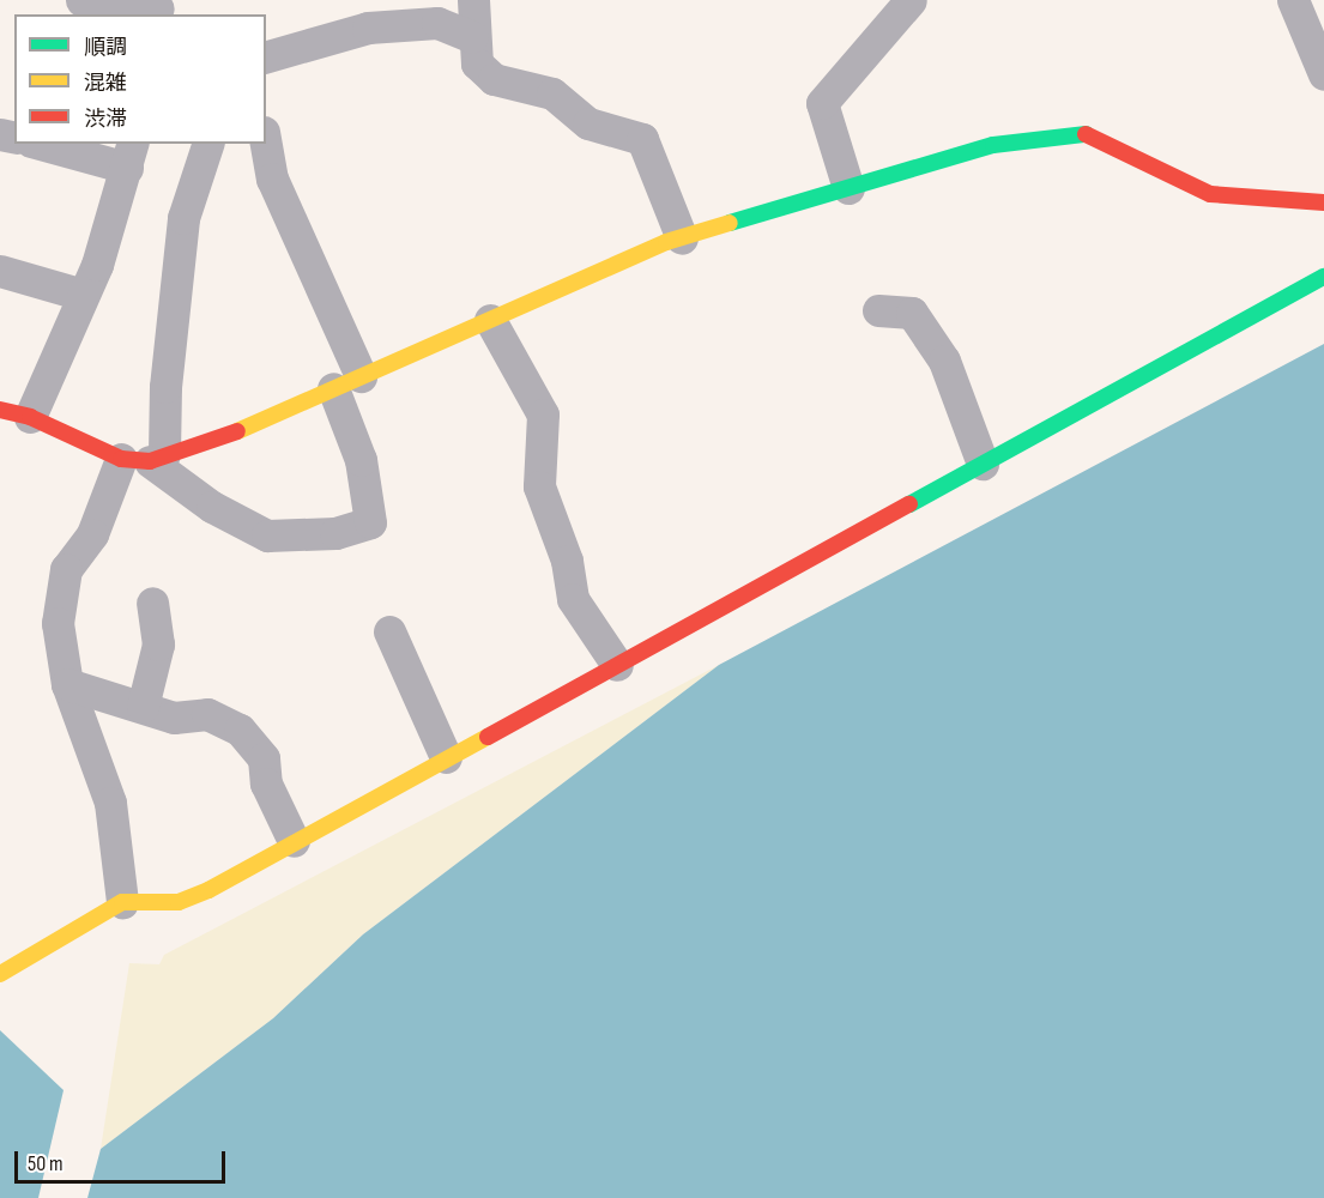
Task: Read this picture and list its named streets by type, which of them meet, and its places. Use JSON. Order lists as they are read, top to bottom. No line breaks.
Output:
{"legend":["順調","混雑","渋滞"],"scale_bar":"50 m"}
